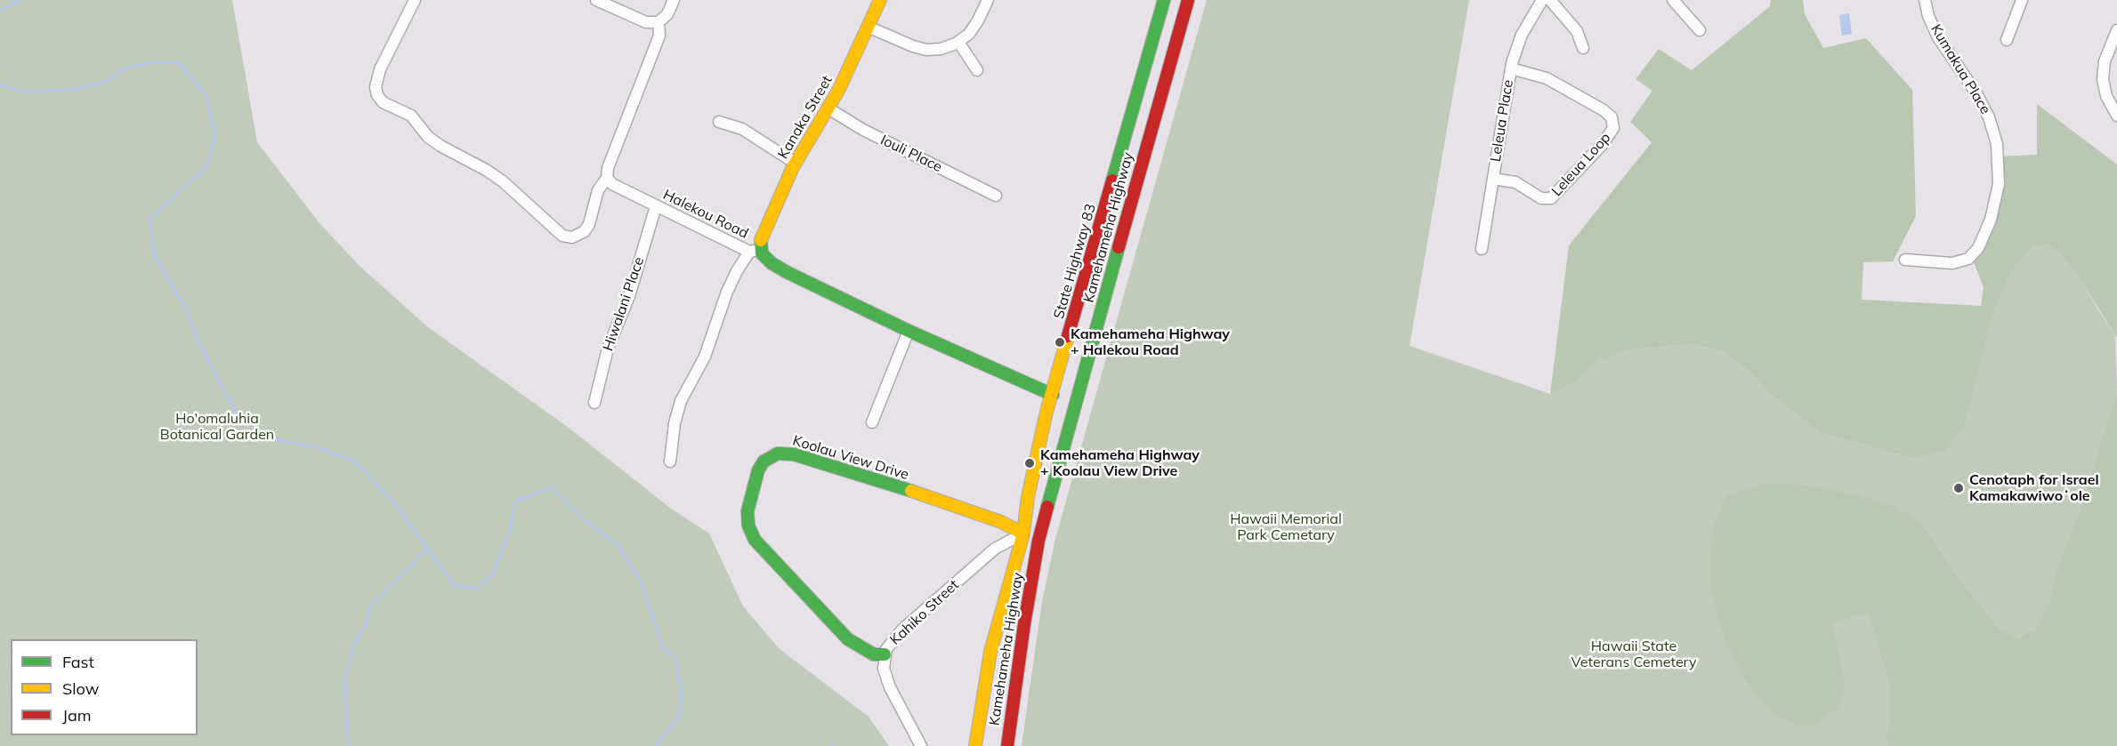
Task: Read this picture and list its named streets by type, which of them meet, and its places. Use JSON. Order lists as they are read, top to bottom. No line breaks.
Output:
{"streets":{"main road":["Kanaka Street","Halekou Road","Kamehameha Highway","State Highway 83","Koolau View Drive"],"street":["Kumakua Place","Leleua Place","Iouli Place","Leleua Loop","Hiwalani Place","Kahiko Street"]},"crossings":[["Kanaka Street","Iouli Place"],["Kanaka Street","Halekou Road"],["Leleua Place","Leleua Loop"],["Halekou Road","Kamehameha Highway"],["Halekou Road","State Highway 83"],["Halekou Road","Hiwalani Place"],["Kamehameha Highway","State Highway 83"],["Kamehameha Highway","Koolau View Drive"],["Kamehameha Highway","Kahiko Street"],["State Highway 83","Koolau View Drive"],["State Highway 83","Kahiko Street"],["Koolau View Drive","Kahiko Street"]],"parks":["Ho'omaluhia Botanical Garden","Hawaii Memorial Park Cemetary","Hawaii State Veterans Cemetery"],"places":["Kamehameha Highway + Halekou Road","Kamehameha Highway + Koolau View Drive","Cenotaph for Israel Kamakawiwoʻole"],"legend":["Fast","Slow","Jam"]}
